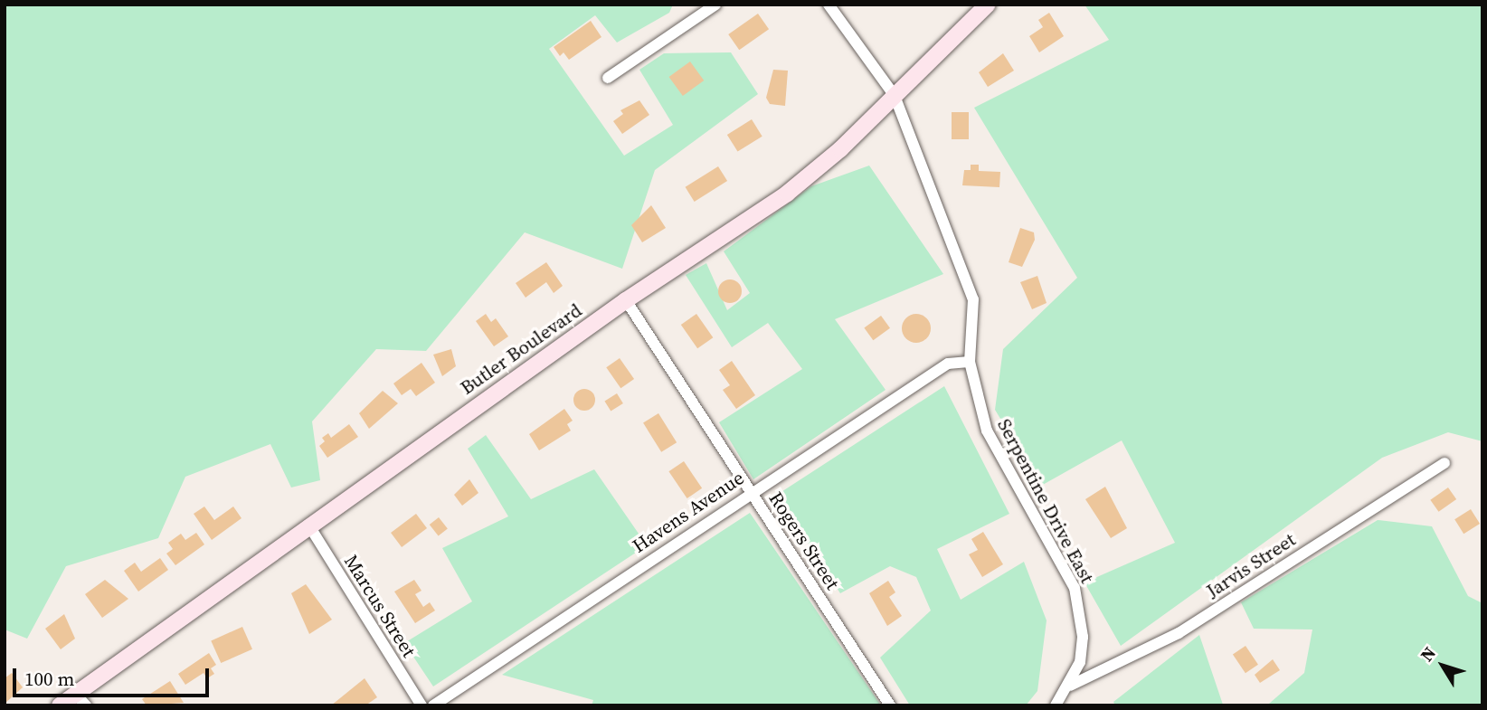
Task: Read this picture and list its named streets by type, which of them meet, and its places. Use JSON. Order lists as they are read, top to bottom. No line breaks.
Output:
{"streets":{"street":["Butler Boulevard","Serpentine Drive East","Havens Avenue","Rogers Street","Jarvis Street","Marcus Street"]},"crossings":[["Butler Boulevard","Serpentine Drive East"],["Butler Boulevard","Rogers Street"],["Butler Boulevard","Marcus Street"],["Serpentine Drive East","Havens Avenue"],["Serpentine Drive East","Jarvis Street"],["Havens Avenue","Rogers Street"]],"scale_bar":"100 m","north":"top left"}
